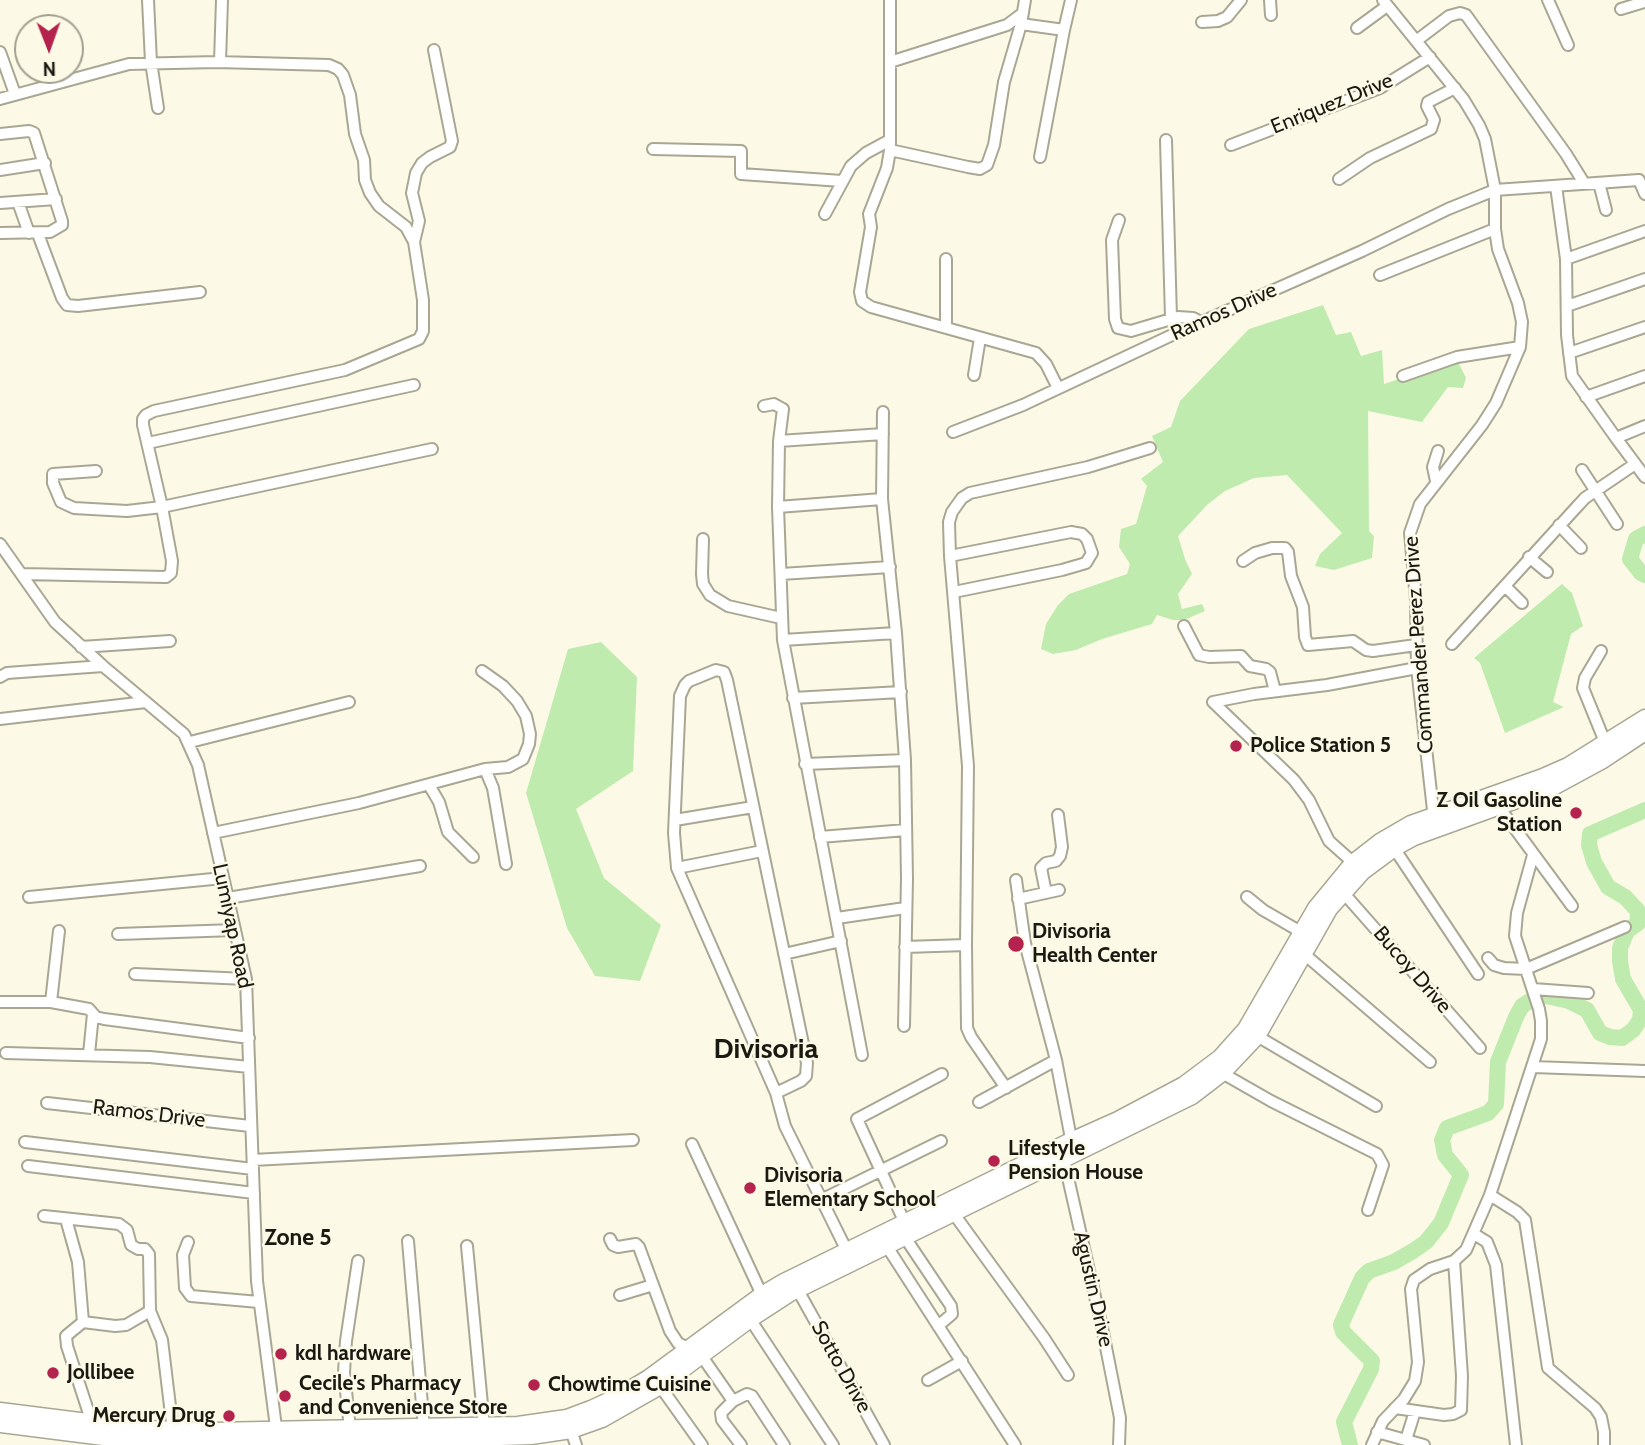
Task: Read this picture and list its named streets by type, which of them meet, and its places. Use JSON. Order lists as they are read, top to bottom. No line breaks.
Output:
{"streets":{"street":["Enriquez Drive","Ramos Drive","Commander Perez Drive","Lumiyap Road","Bucoy Drive","Agustin Drive","Sotto Drive"]},"crossings":[["Enriquez Drive","Commander Perez Drive"],["Ramos Drive","Commander Perez Drive"],["Ramos Drive","Lumiyap Road"]],"districts":["Divisoria","Zone 5"],"places":["Police Station 5","Z Oil Gasoline Station","Divisoria Health Center","Lifestyle Pension House","Divisoria Elementary School","kdl hardware","Jollibee","Chowtime Cuisine","Cecile's Pharmacy and Convenience Store","Mercury Drug"],"north":"bottom"}
